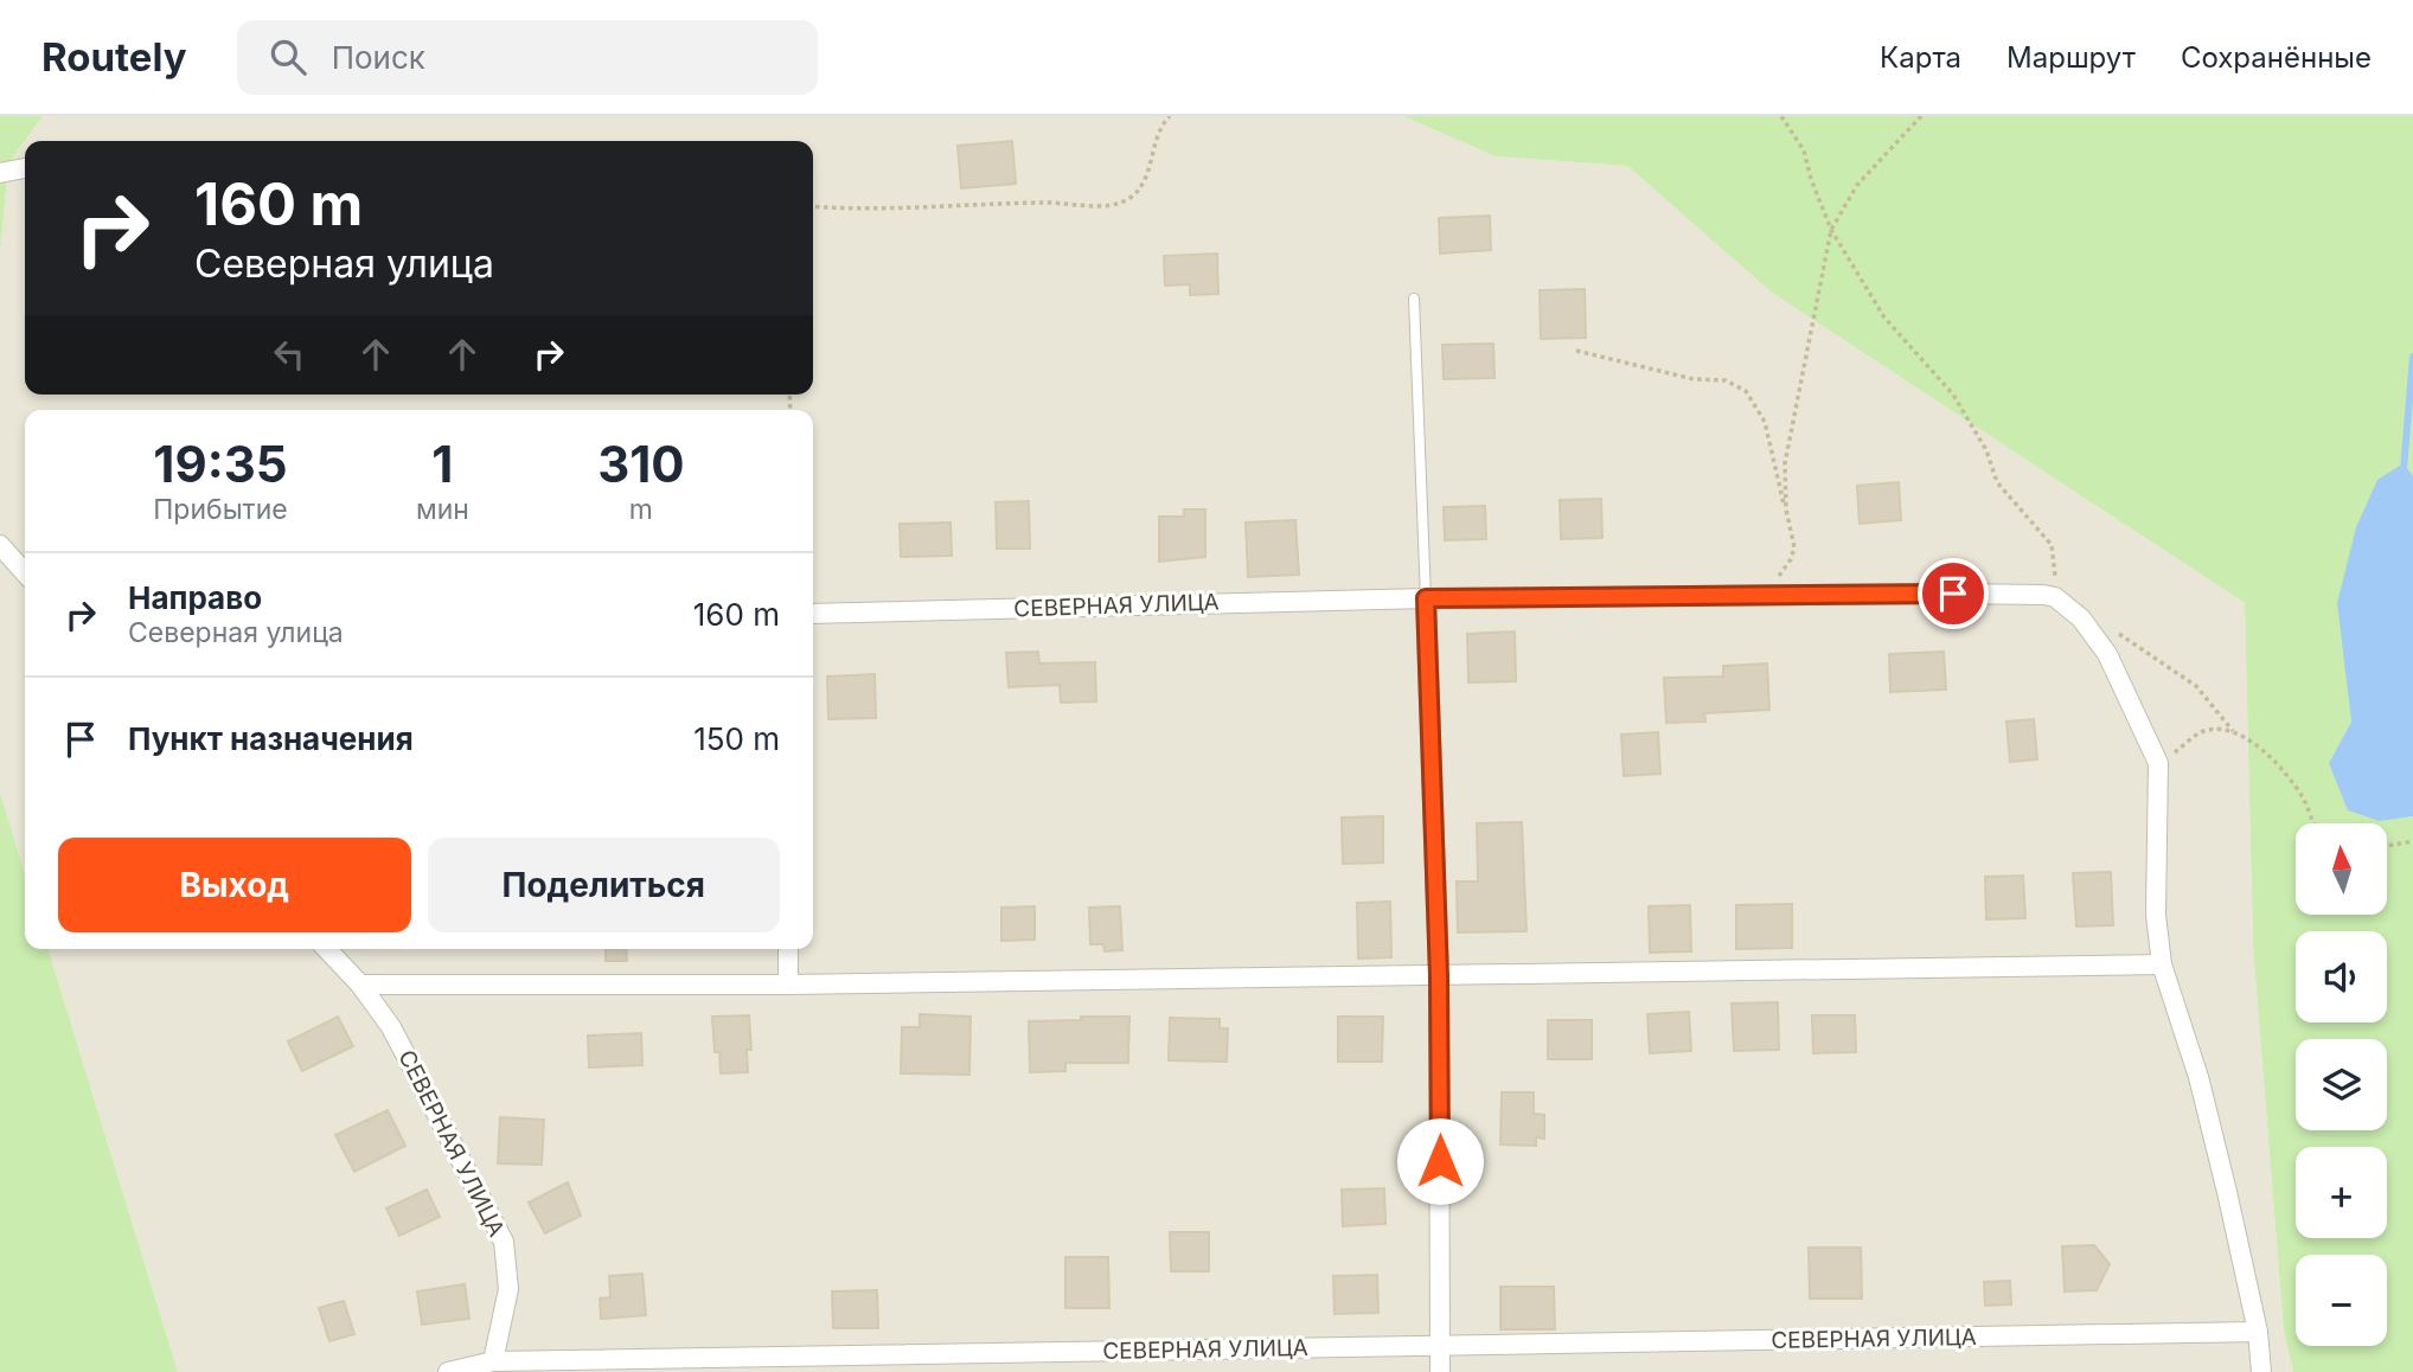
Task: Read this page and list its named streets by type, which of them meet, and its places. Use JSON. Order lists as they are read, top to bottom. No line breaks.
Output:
{"streets":{"street":["СЕВЕРНАЯ УЛИЦА"]},"north":"top","page":{"header":"Routely","search":"Поиск","nav":["Карта","Маршрут","Сохранённые"],"turn":["160 m","Северная улица"],"eta":["19:35","Прибытие","1","мин","310","m"],"list":[{"name":"Направо","note":"Северная улица","value":"160 m"},{"name":"Пункт назначения","value":"150 m"}],"buttons":["Выход","Поделиться"],"map_buttons":["+","−"]}}
